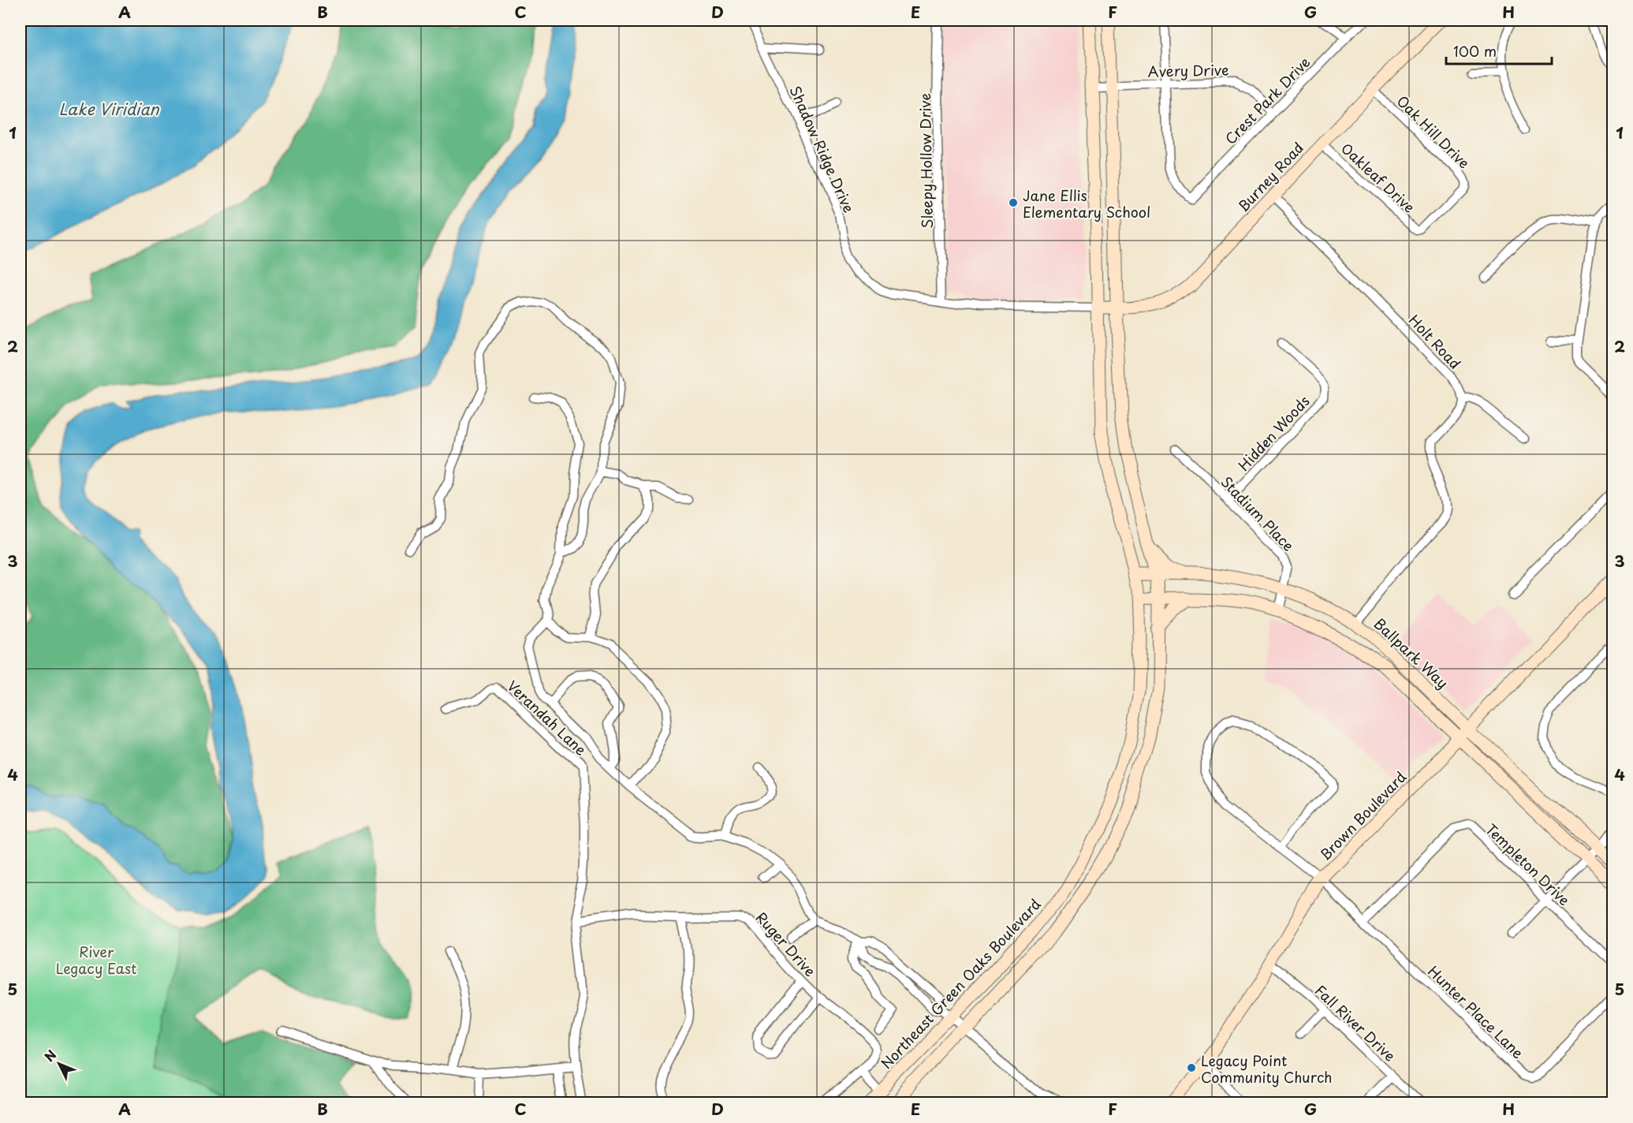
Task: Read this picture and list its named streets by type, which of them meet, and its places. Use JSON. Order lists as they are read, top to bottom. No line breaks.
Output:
{"streets":{"main road":["Burney Road","Ballpark Way","Brown Boulevard","Northeast Green Oaks Boulevard"],"street":["Avery Drive","Crest Park Drive","Oak Hill Drive","Shadow Ridge Drive","Sleepy Hollow Drive","Oakleaf Drive","Holt Road","Hidden Woods","Stadium Place","Verandah Lane","Templeton Drive","Ruger Drive","Hunter Place Lane","Fall River Drive"]},"crossings":[["Avery Drive","Crest Park Drive"],["Avery Drive","Northeast Green Oaks Boulevard"],["Oak Hill Drive","Burney Road"],["Oak Hill Drive","Oakleaf Drive"],["Shadow Ridge Drive","Sleepy Hollow Drive"],["Shadow Ridge Drive","Burney Road"],["Shadow Ridge Drive","Northeast Green Oaks Boulevard"],["Burney Road","Oakleaf Drive"],["Burney Road","Holt Road"],["Burney Road","Northeast Green Oaks Boulevard"],["Hidden Woods","Stadium Place"],["Stadium Place","Ballpark Way"],["Ballpark Way","Brown Boulevard"],["Ballpark Way","Northeast Green Oaks Boulevard"],["Verandah Lane","Ruger Drive"],["Brown Boulevard","Hunter Place Lane"],["Brown Boulevard","Fall River Drive"],["Templeton Drive","Hunter Place Lane"]],"water":["Lake Viridian"],"parks":["River Legacy East"],"places":["Jane Ellis Elementary School","Legacy Point Community Church"],"scale_bar":"100 m","north":"top left","grid":{"columns":["A","B","C","D","E","F","G","H"],"rows":["1","2","3","4","5"]}}
